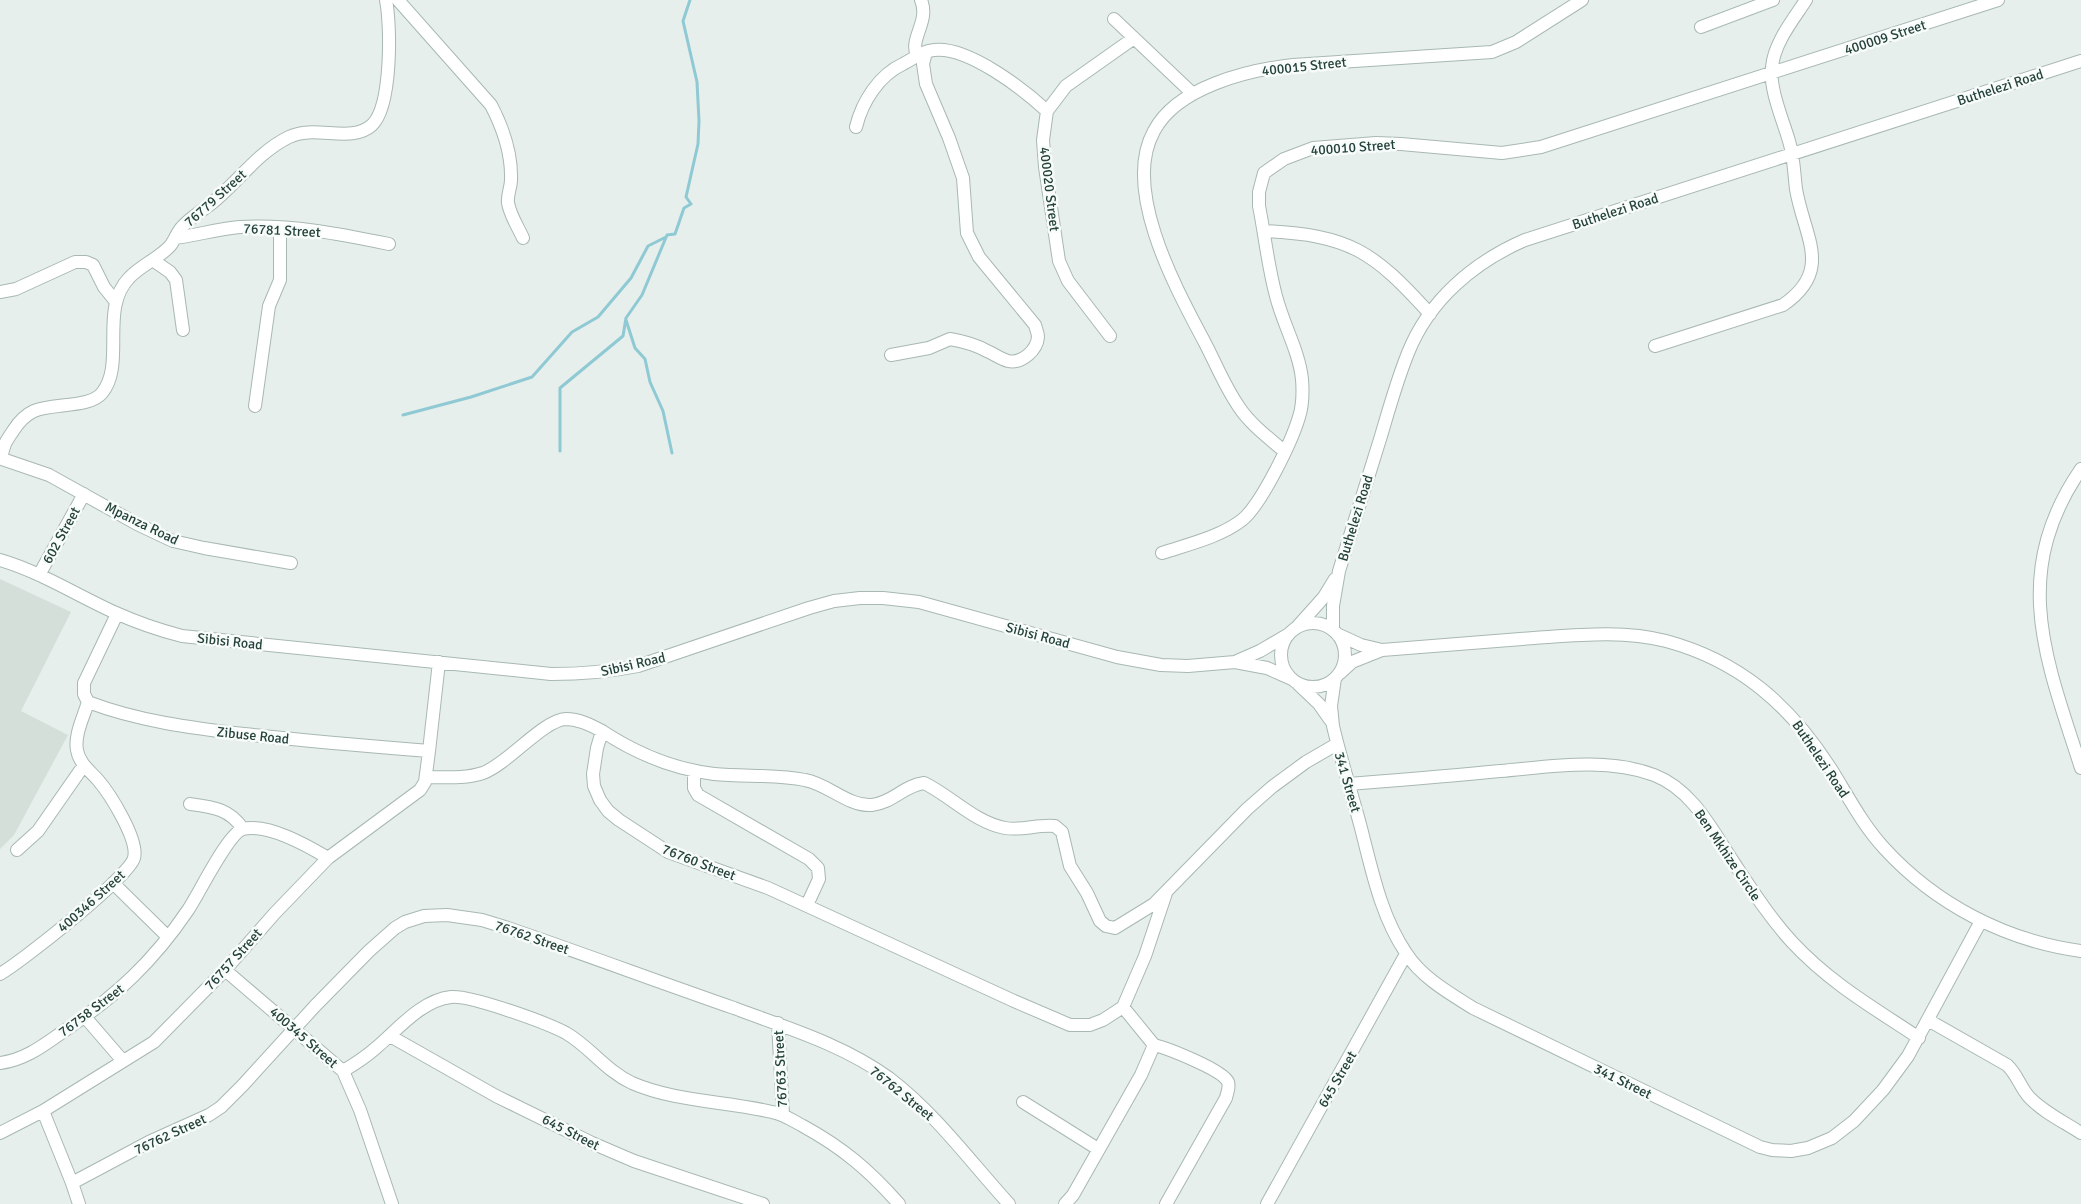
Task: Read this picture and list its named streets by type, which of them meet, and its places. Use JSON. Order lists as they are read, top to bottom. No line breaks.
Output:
{"streets":{"street":["400009 Street","400015 Street","Buthelezi Road","400010 Street","400020 Street","76779 Street","76781 Street","Mpanza Road","602 Street","Sibisi Road","Zibuse Road","341 Street","Ben Mkhize Circle","76760 Street","400346 Street","76762 Street","76757 Street","76758 Street","400345 Street","76763 Street","645 Street"]},"crossings":[["400009 Street","400010 Street"],["400015 Street","400010 Street"],["Buthelezi Road","Sibisi Road"],["Buthelezi Road","341 Street"],["76779 Street","76781 Street"],["76779 Street","Mpanza Road"],["Mpanza Road","602 Street"],["602 Street","Sibisi Road"],["Sibisi Road","341 Street"],["Zibuse Road","400346 Street"],["341 Street","Ben Mkhize Circle"],["341 Street","645 Street"],["76762 Street","400345 Street"],["76762 Street","76763 Street"],["76757 Street","400345 Street"]]}
